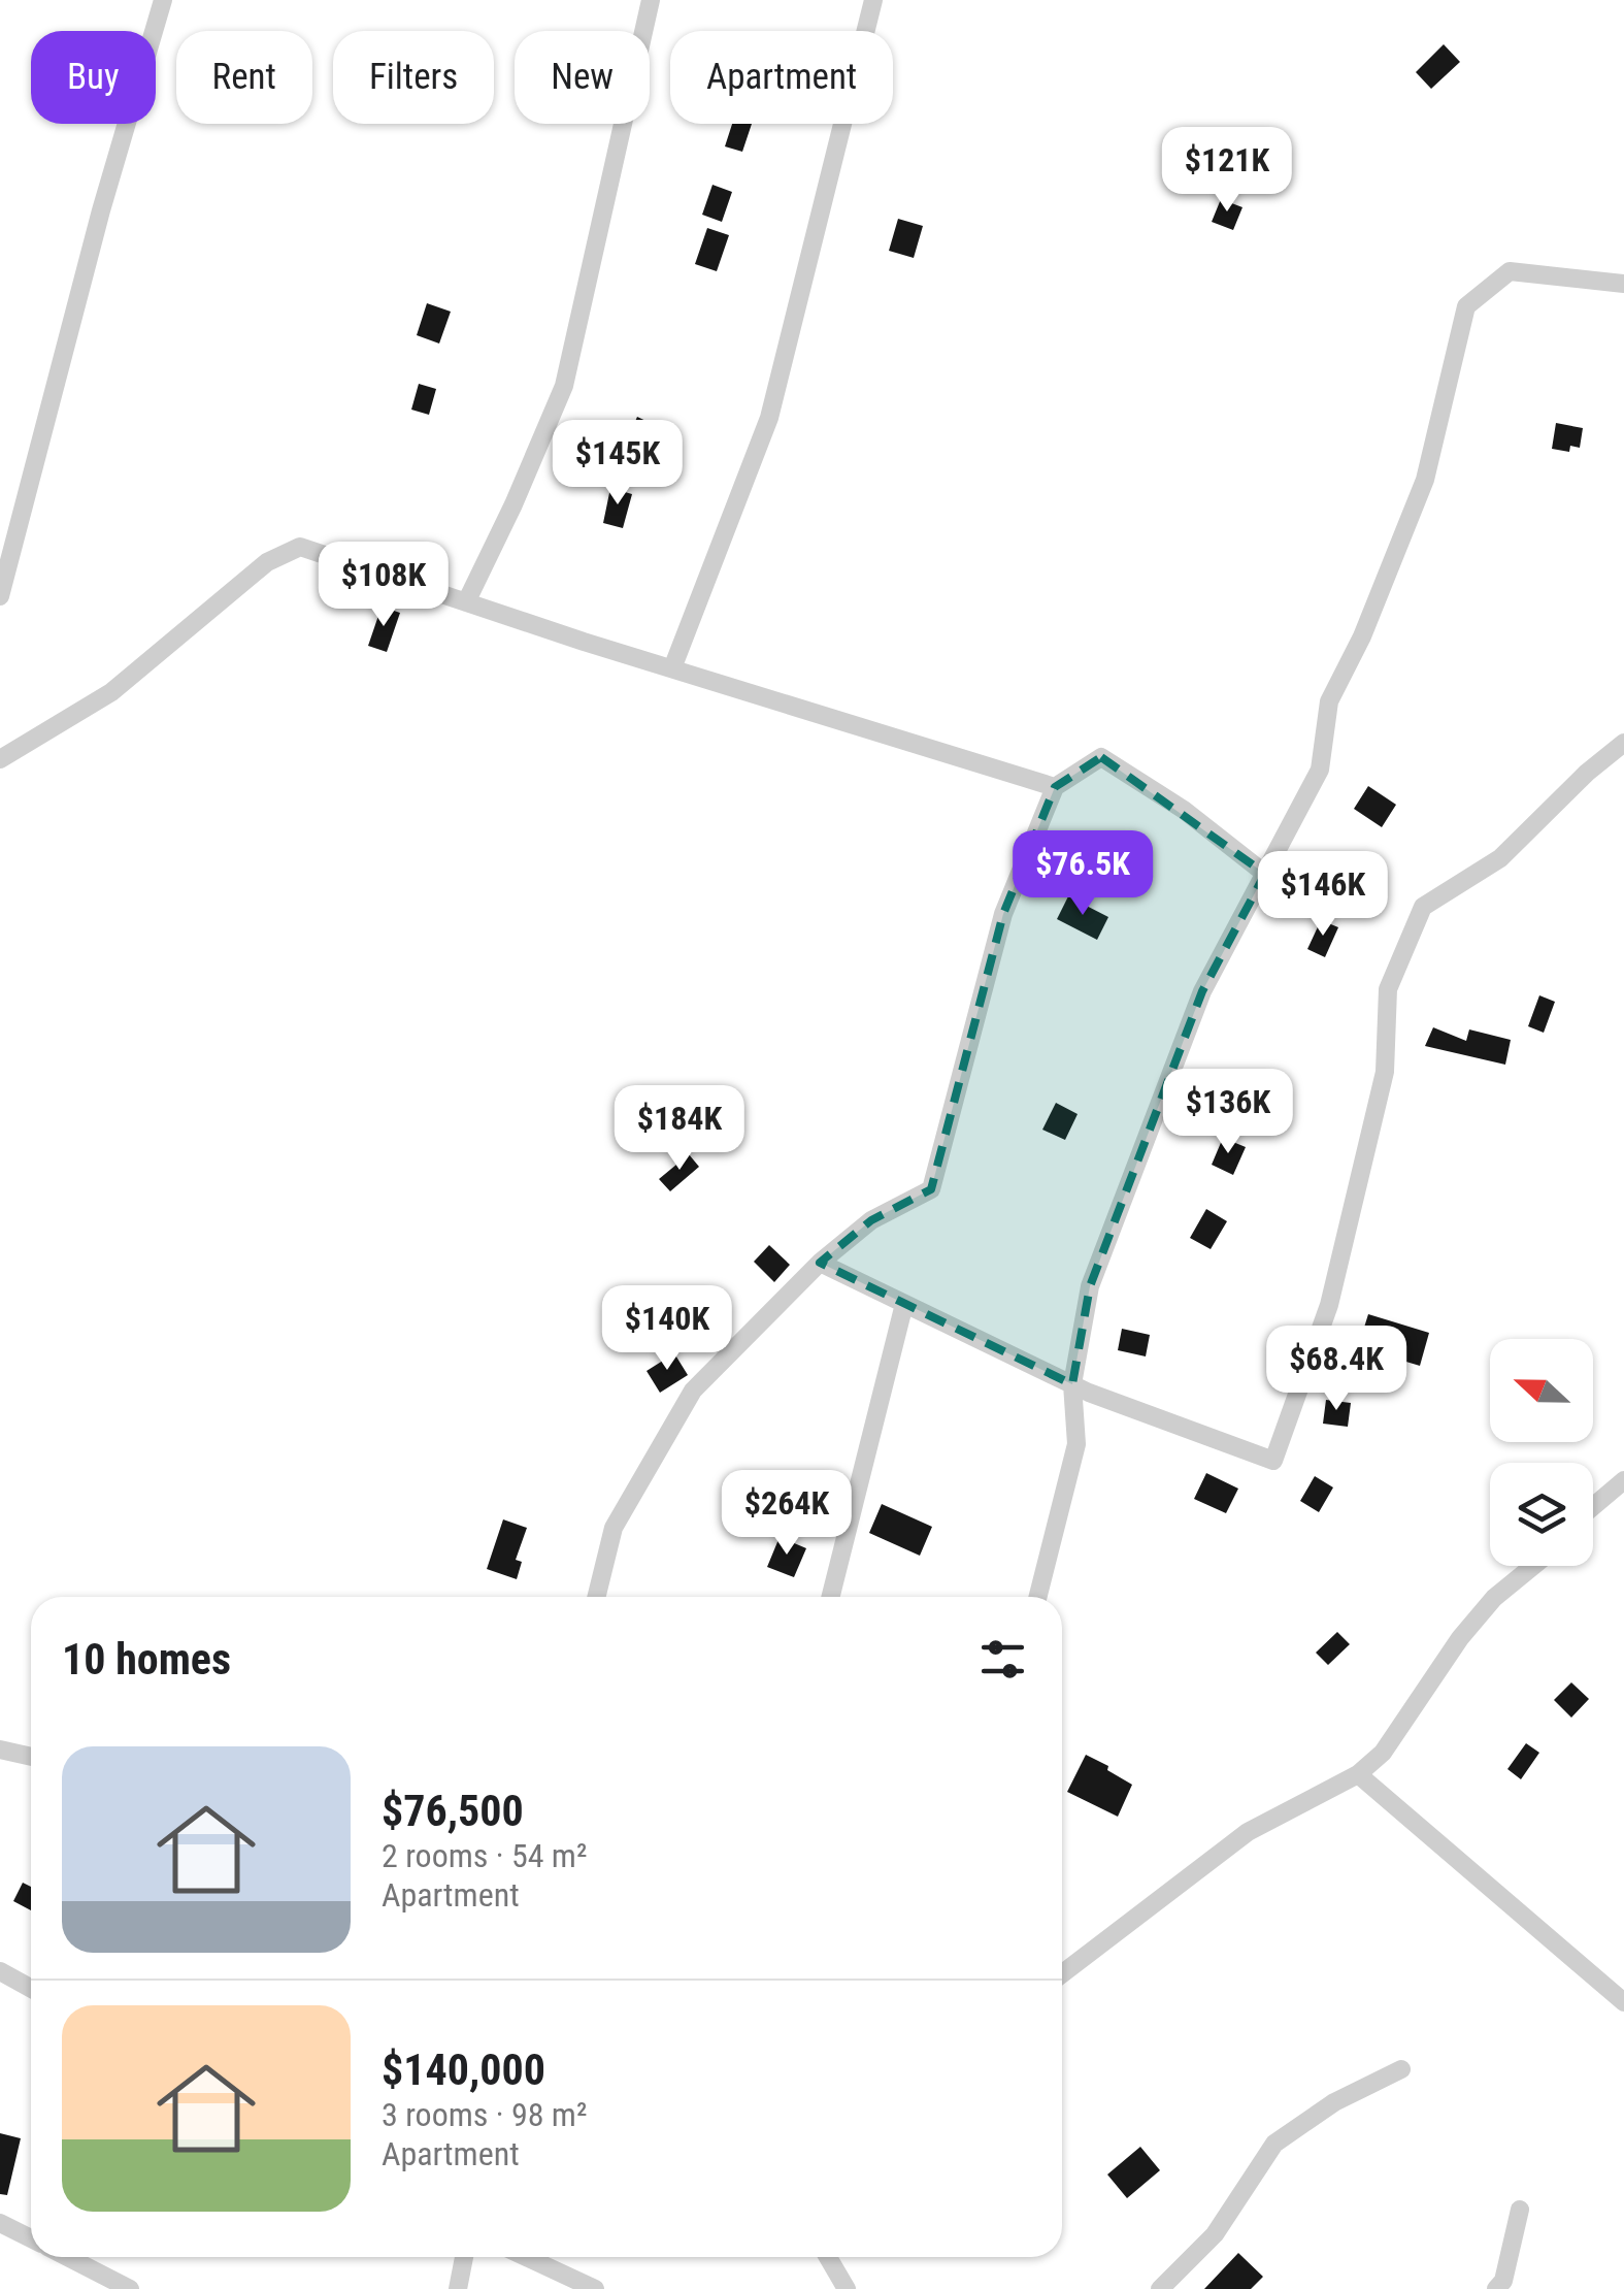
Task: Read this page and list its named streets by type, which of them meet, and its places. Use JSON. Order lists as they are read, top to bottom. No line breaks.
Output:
{"north":"left","page":{"chip":["Buy","Rent","Filters","New","Apartment"],"price":["$121K","$145K","$108K","$76.5K","$146K","$136K","$184K","$140K","$68.4K","$264K"],"heading":"10 homes","list":[{"name":"$76,500","note":"2 rooms · 54 m² · Apartment"},{"name":"$140,000","note":"3 rooms · 98 m² · Apartment"}]}}
